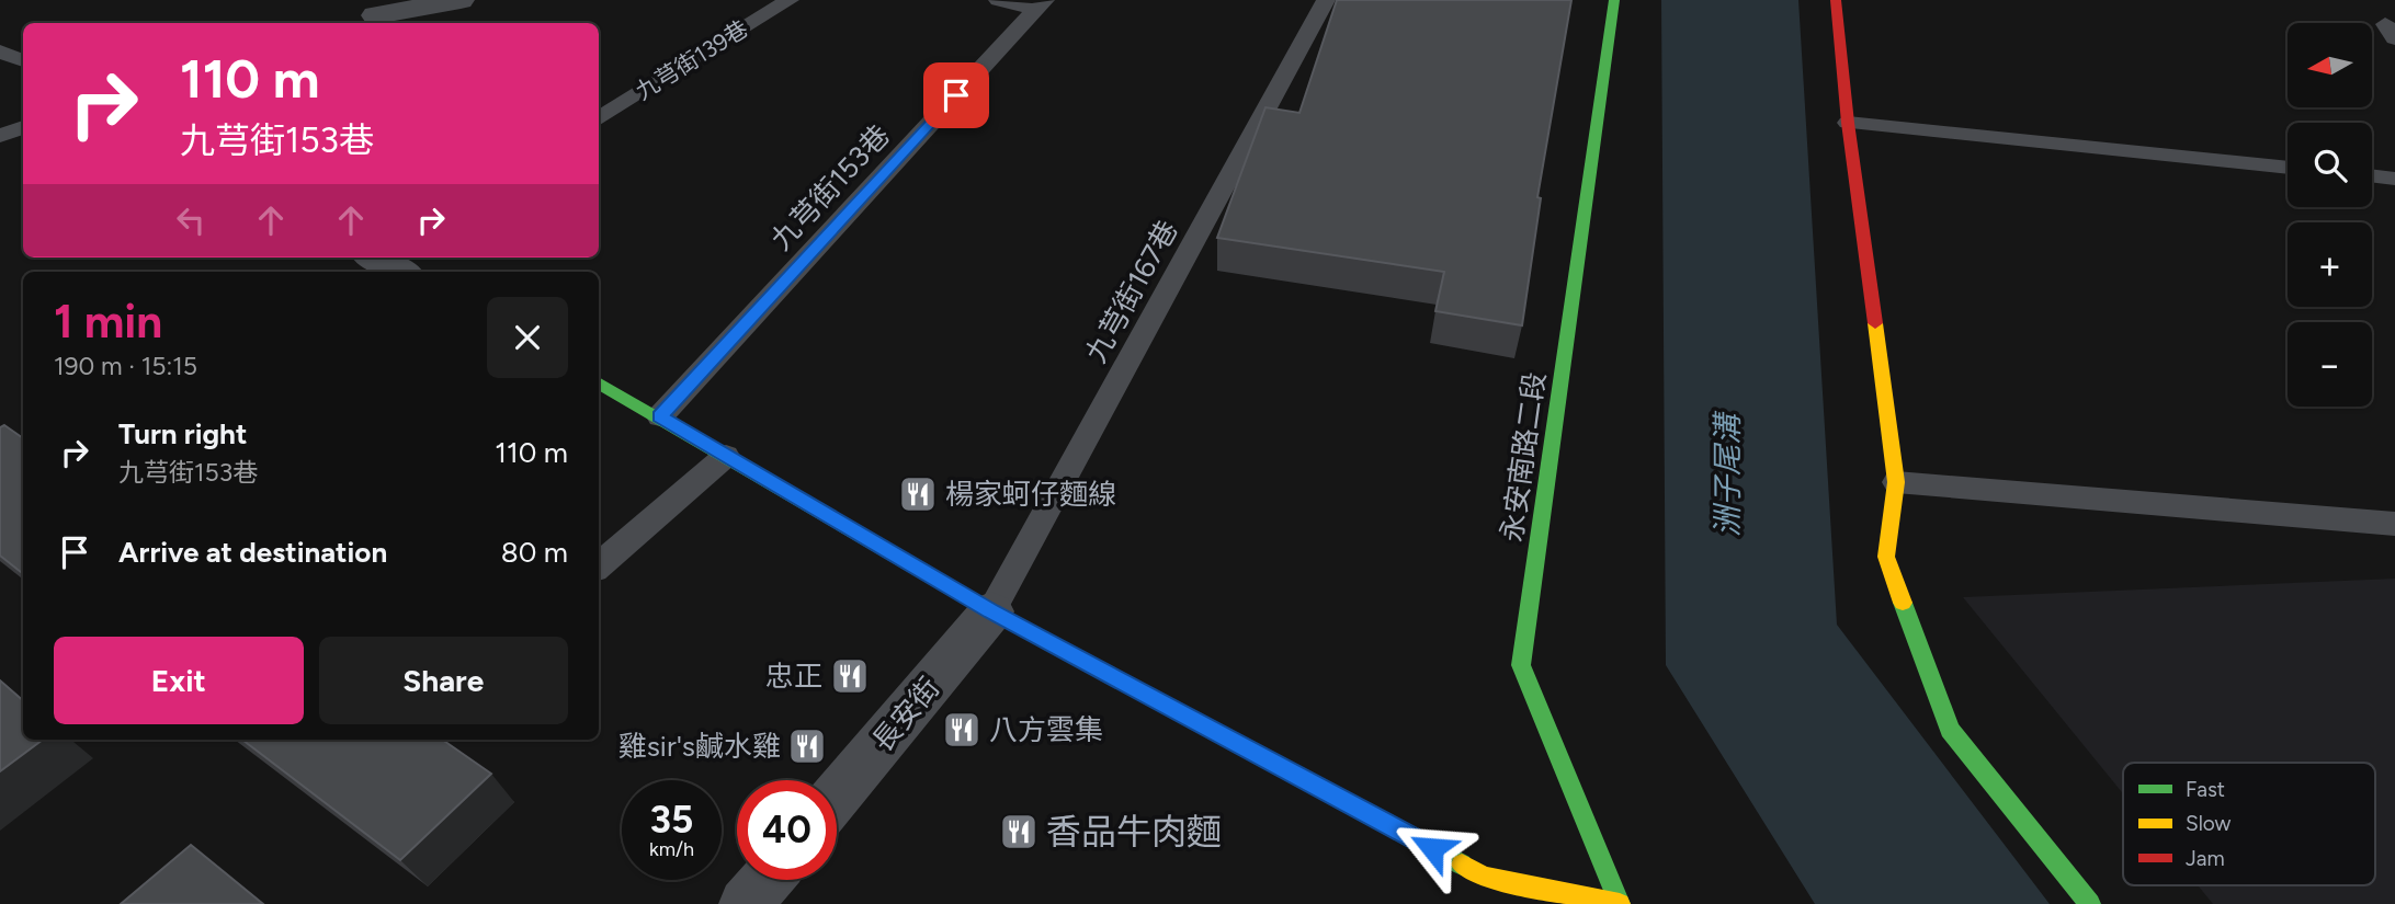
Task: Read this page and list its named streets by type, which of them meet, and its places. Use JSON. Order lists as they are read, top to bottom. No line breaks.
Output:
{"streets":{"street":["永安南路二段","長安街"],"lane":["九芎街139巷","九芎街153巷","九芎街167巷"]},"crossings":[["九芎街167巷","長安街"]],"water":["洲子尾溝"],"places":{"restaurant":["楊家蚵仔麵線","忠正","八方雲集","雞sir's鹹水雞","香品牛肉麵"]},"legend":["Fast","Slow","Jam"],"north":"left","page":{"map_buttons":["+","−"],"turn":["110 m","九芎街153巷"],"heading":["1 min","190 m · 15:15"],"list":[{"name":"Turn right","note":"九芎街153巷","value":"110 m"},{"name":"Arrive at destination","value":"80 m"}],"buttons":["Exit","Share"],"speed":"35 km/h","limit":"40"}}
